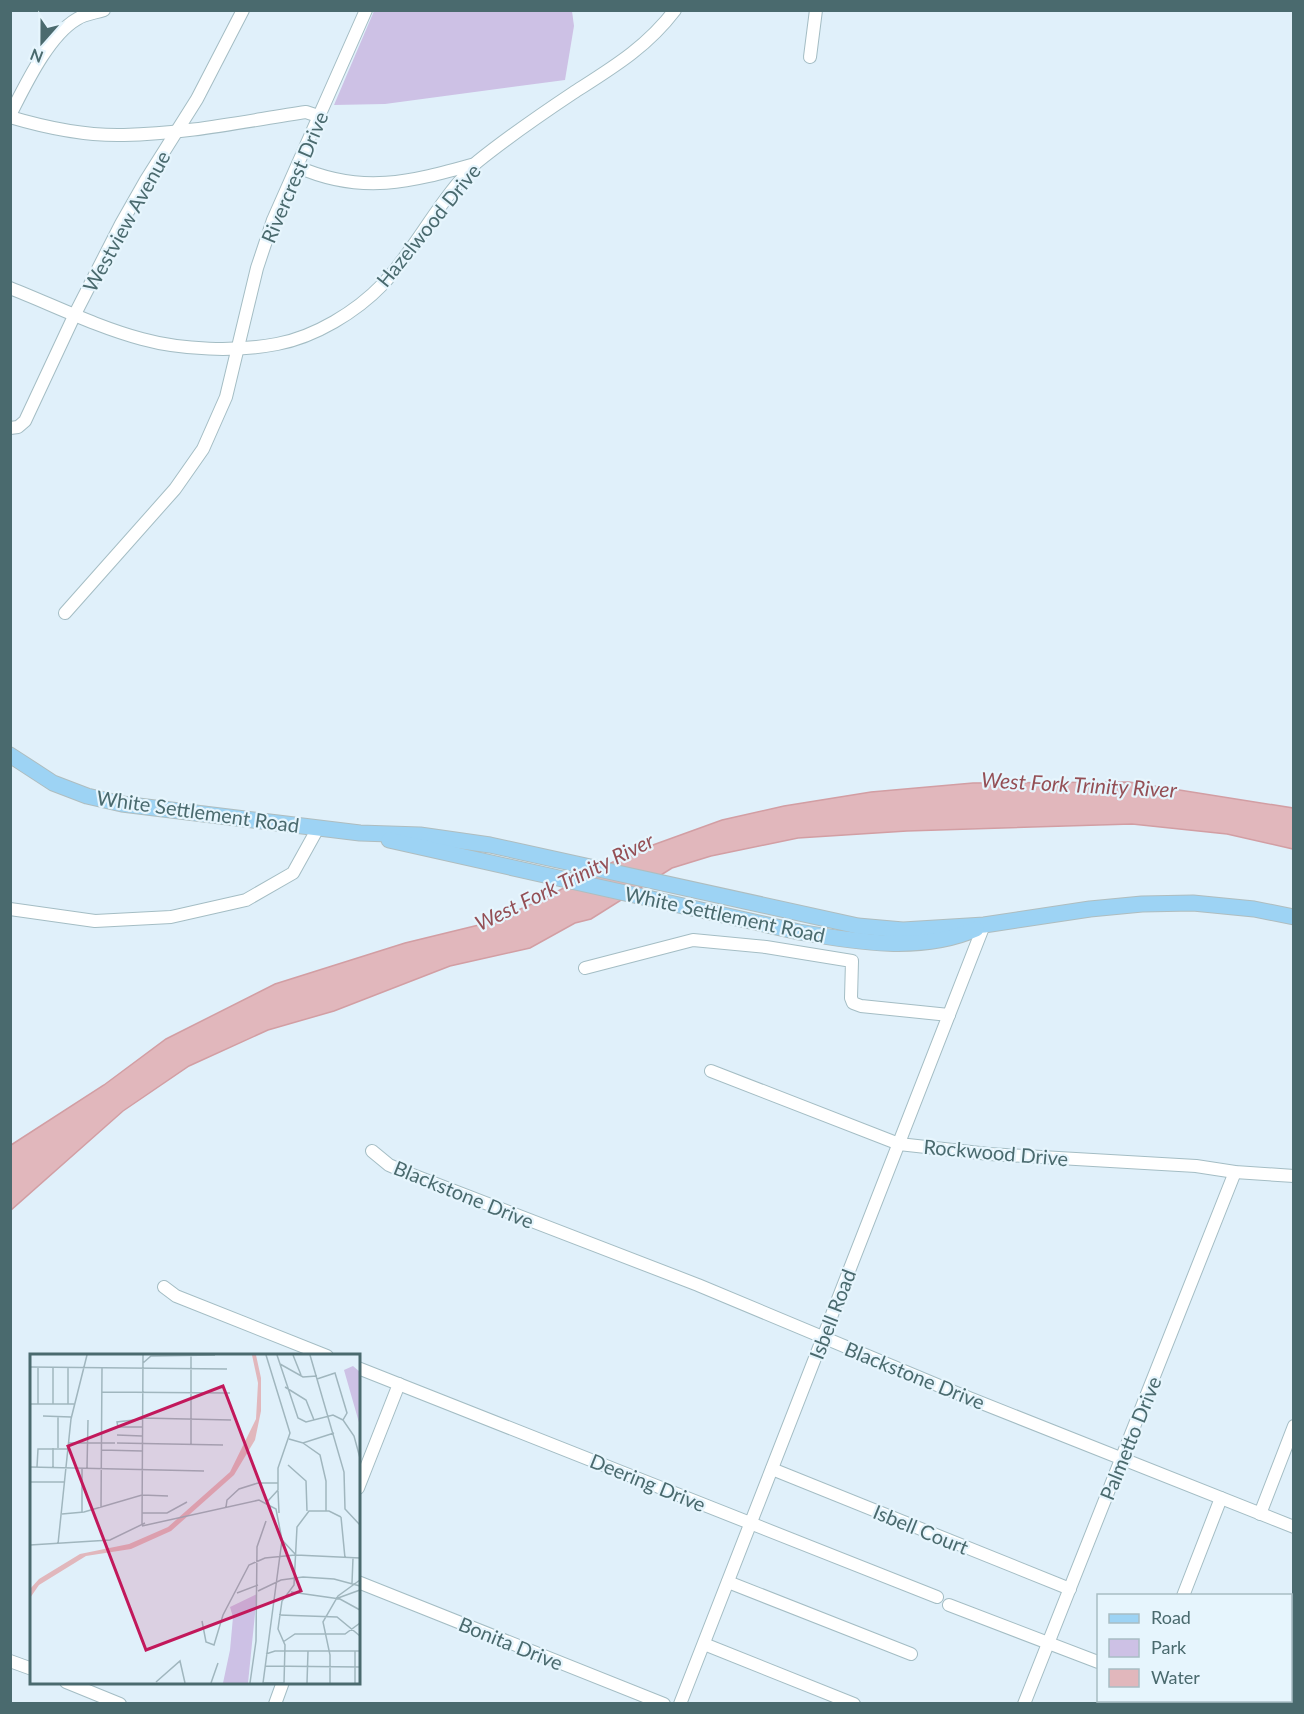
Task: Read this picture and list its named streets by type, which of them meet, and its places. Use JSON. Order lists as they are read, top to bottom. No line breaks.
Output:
{"streets":{"main road":["White Settlement Road"],"street":["Rivercrest Drive","Westview Avenue","Hazelwood Drive","Rockwood Drive","Blackstone Drive","Isbell Road","Palmetto Drive","Deering Drive","Isbell Court","Bonita Drive"]},"crossings":[["Rivercrest Drive","Hazelwood Drive"],["Westview Avenue","Hazelwood Drive"],["White Settlement Road","Isbell Road"],["Rockwood Drive","Isbell Road"],["Rockwood Drive","Palmetto Drive"],["Blackstone Drive","Isbell Road"],["Blackstone Drive","Palmetto Drive"],["Isbell Road","Deering Drive"],["Isbell Road","Isbell Court"],["Palmetto Drive","Isbell Court"]],"water":["West Fork Trinity River"],"legend":["Road","Park","Water"],"north":"bottom"}
